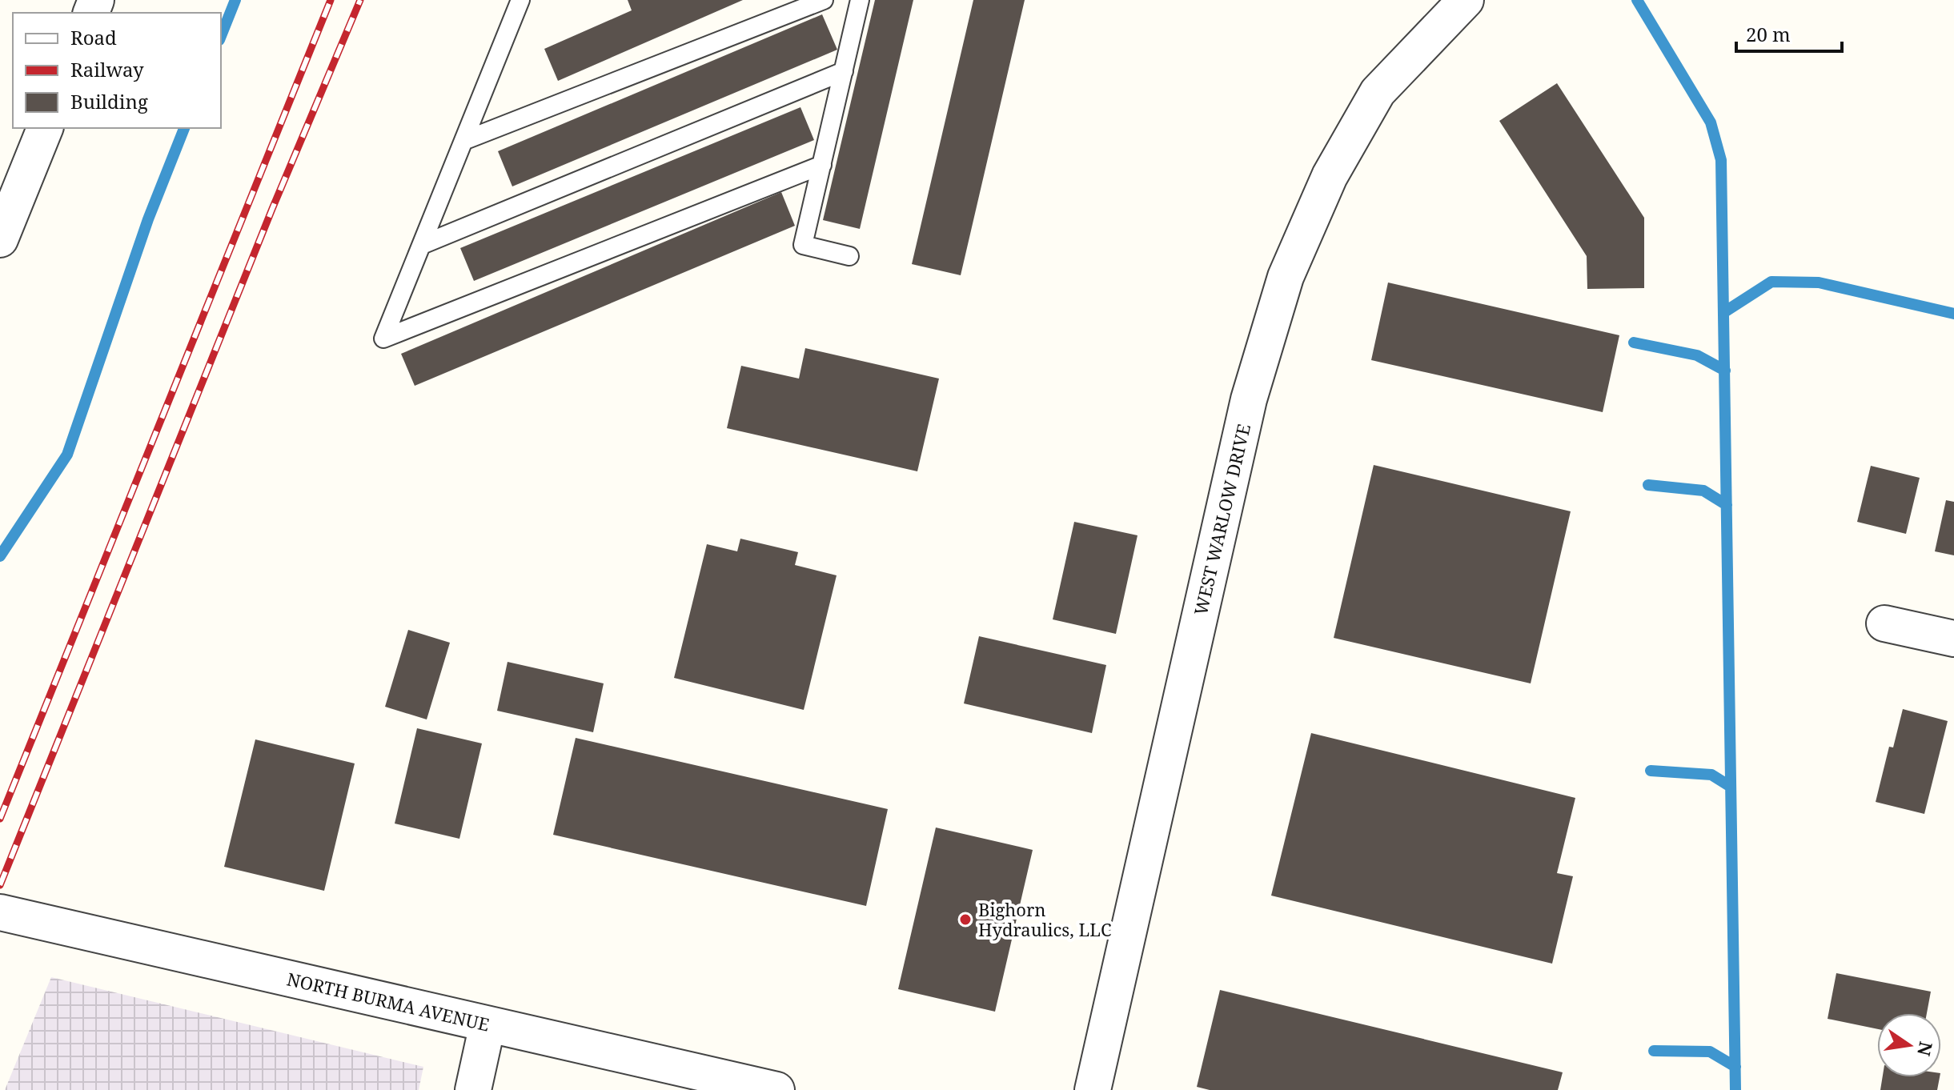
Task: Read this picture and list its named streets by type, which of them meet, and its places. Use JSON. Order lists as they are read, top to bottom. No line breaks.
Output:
{"streets":{"street":["WEST WARLOW DRIVE","NORTH BURMA AVENUE"]},"places":["Bighorn Hydraulics, LLC"],"legend":["Road","Railway","Building"],"scale_bar":"20 m","north":"right"}
